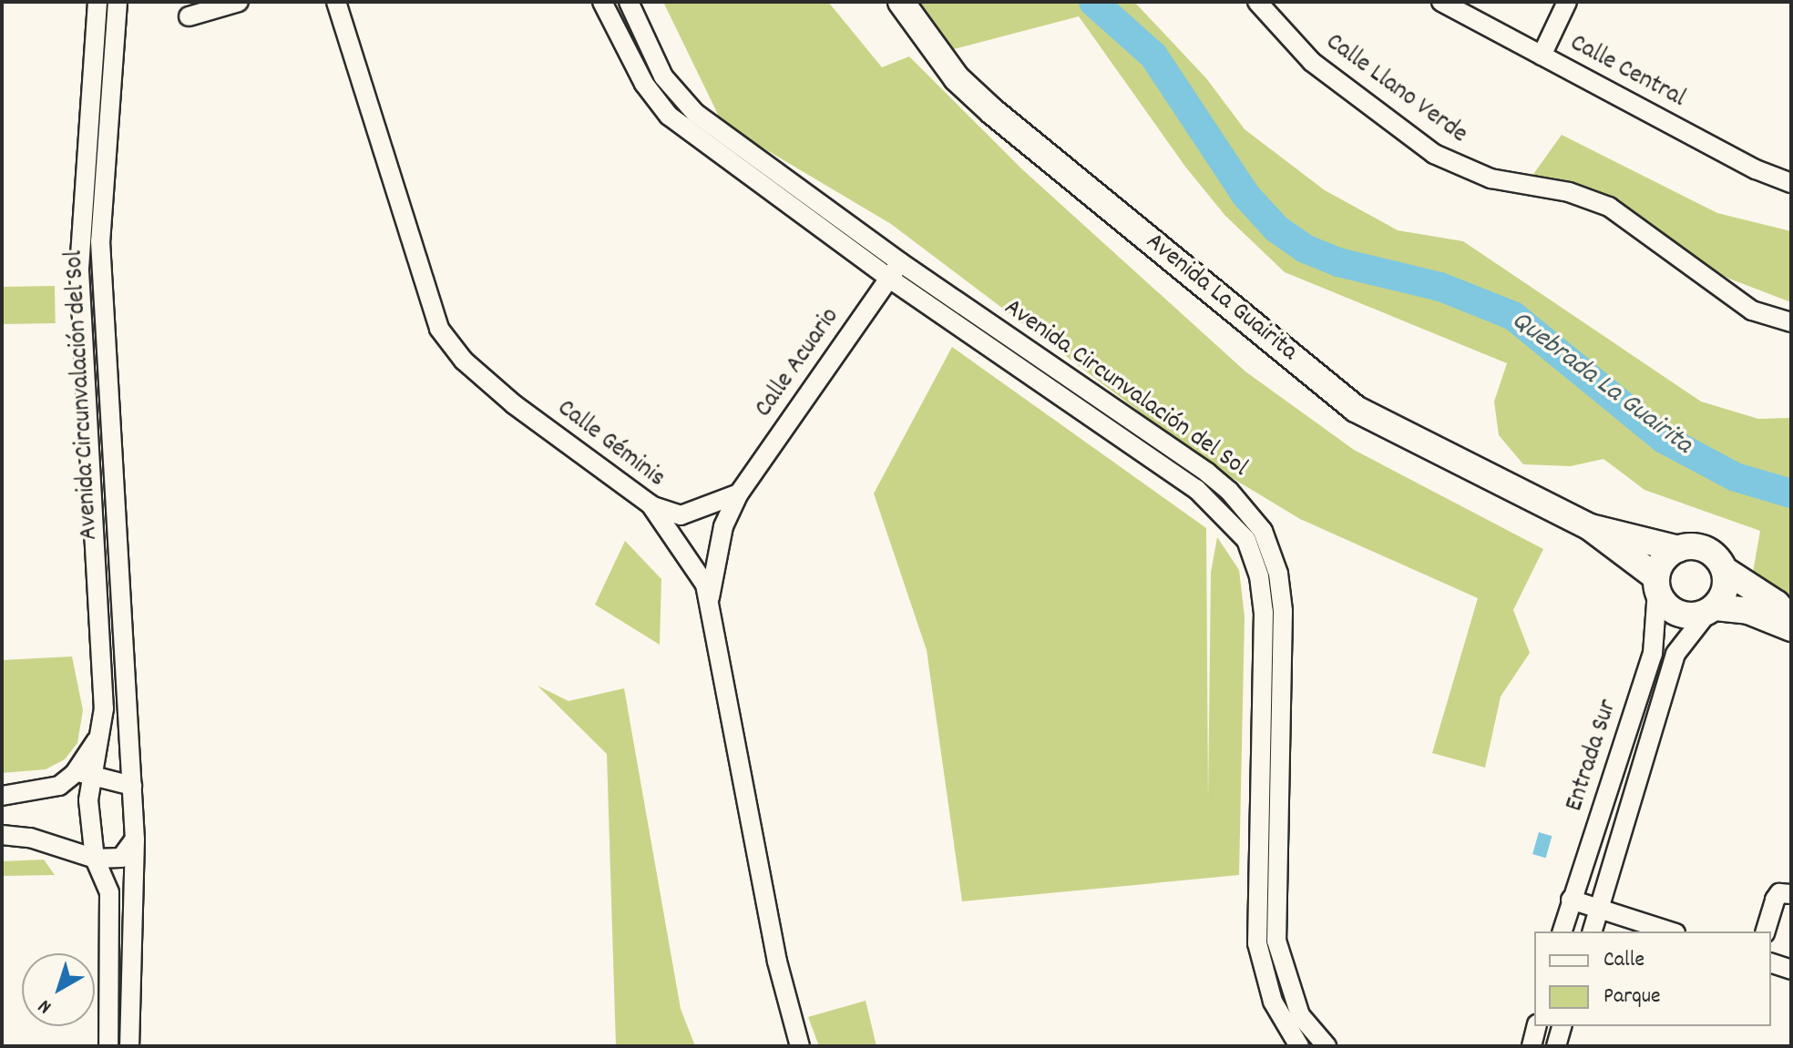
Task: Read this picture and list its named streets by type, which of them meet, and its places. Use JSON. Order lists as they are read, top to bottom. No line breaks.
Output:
{"streets":{"street":["Calle Central","Calle Llano Verde","Avenida La Guairita","Calle Acuario","Avenida Circunvalación del Sol","Calle Géminis","Entrada Sur"]},"crossings":[["Avenida La Guairita","Entrada Sur"],["Calle Acuario","Avenida Circunvalación del Sol"],["Calle Acuario","Calle Géminis"]],"water":["Quebrada La Guairita"],"legend":["Calle","Parque"],"north":"bottom left"}
